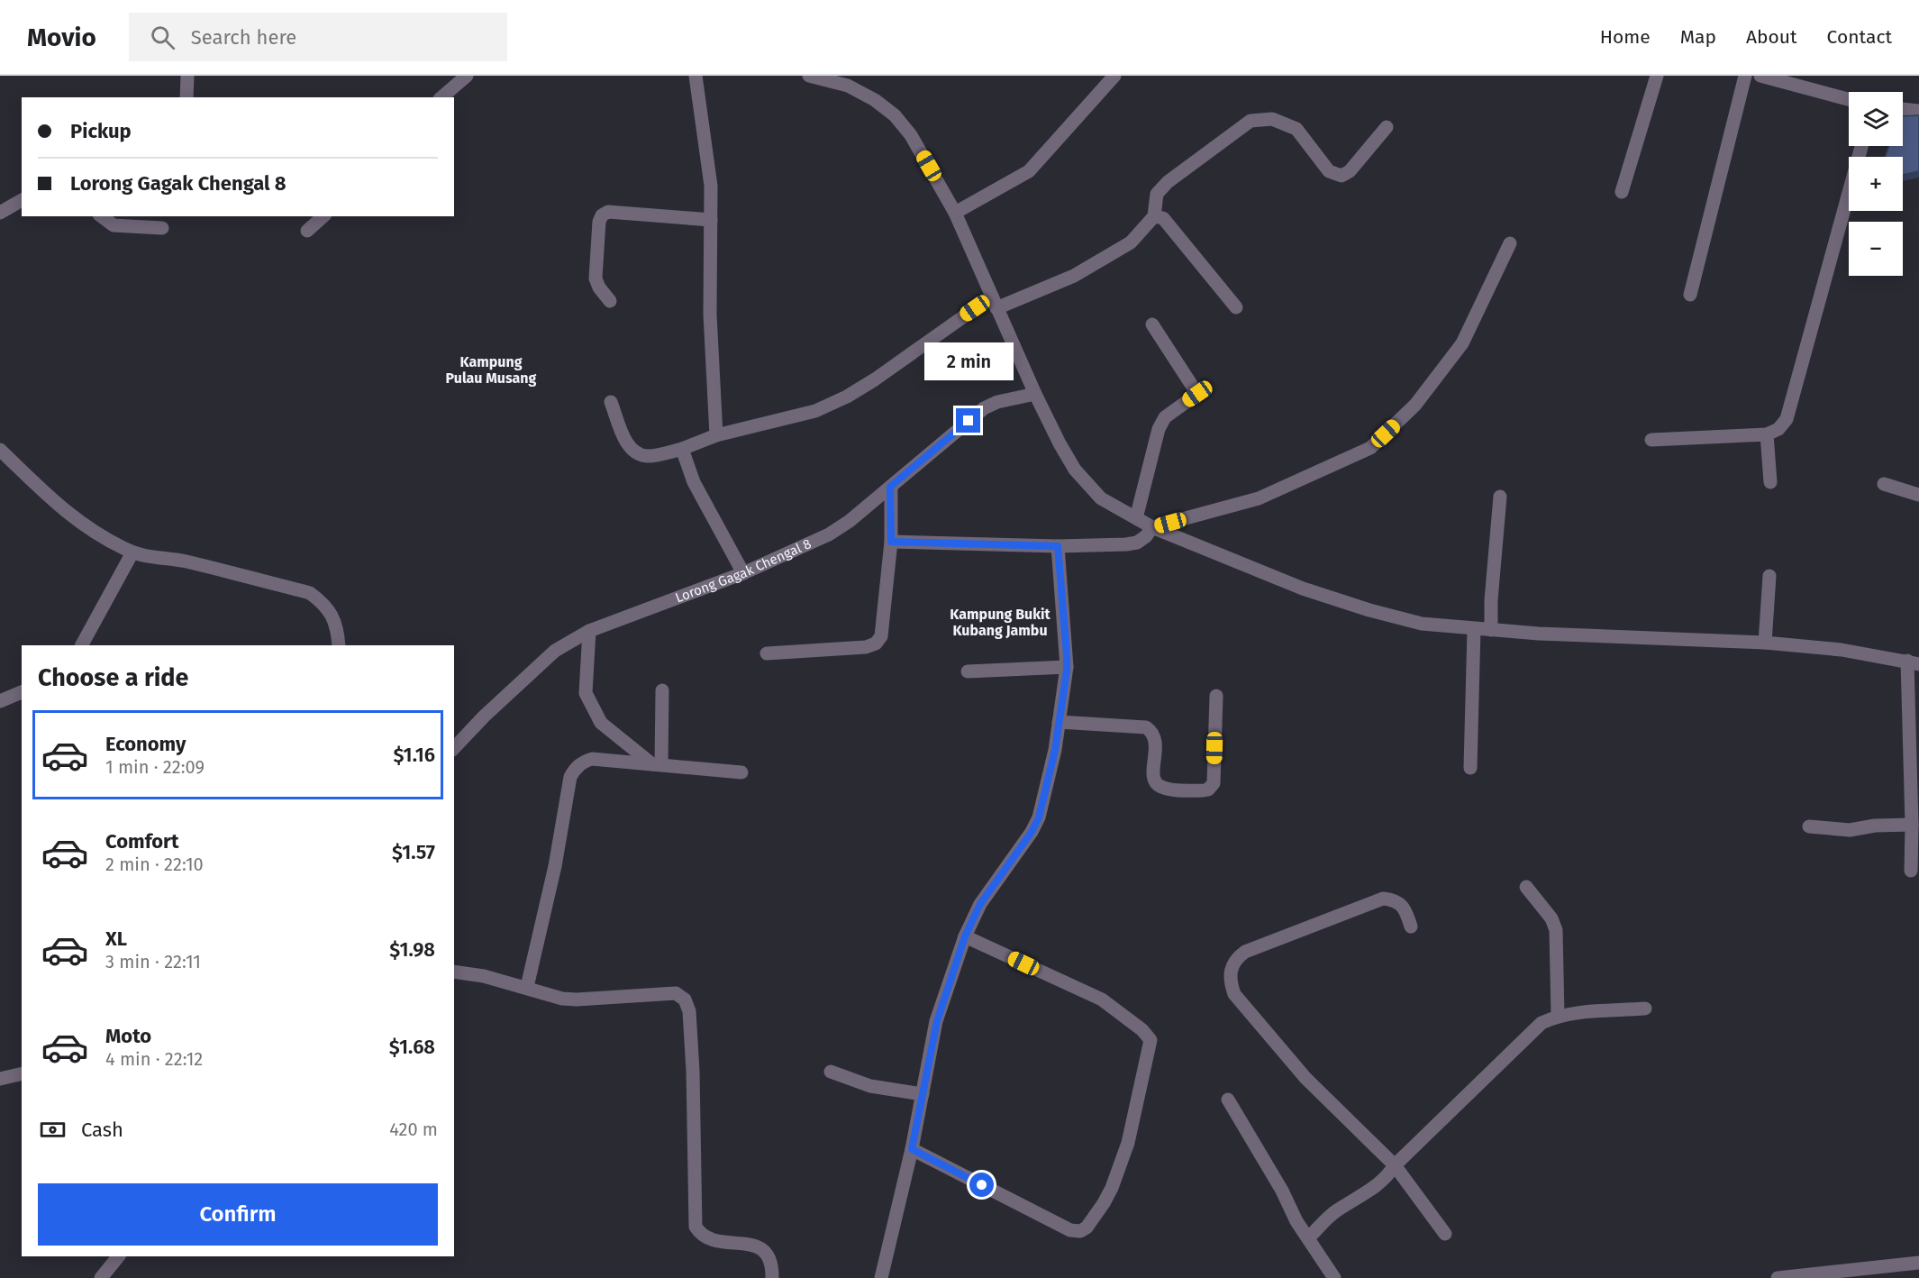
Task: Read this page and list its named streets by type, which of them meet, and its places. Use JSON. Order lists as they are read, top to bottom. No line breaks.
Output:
{"streets":{"street":["Lorong Gagak Chengal 8"]},"districts":["Kampung Pulau Musang","Kampung Bukit Kubang Jambu"],"page":{"header":"Movio","search":"Search here","nav":["Home","Map","About","Contact"],"map_buttons":["+","−"],"banner":["Pickup","Lorong Gagak Chengal 8"],"bubble":"2 min","heading":"Choose a ride","list":[{"name":"Economy","note":"1 min · 22:09","value":"$1.16"},{"name":"Comfort","note":"2 min · 22:10","value":"$1.57"},{"name":"XL","note":"3 min · 22:11","value":"$1.98"},{"name":"Moto","note":"4 min · 22:12","value":"$1.68"}],"pay":["Cash","420 m"],"buttons":"Confirm"}}
